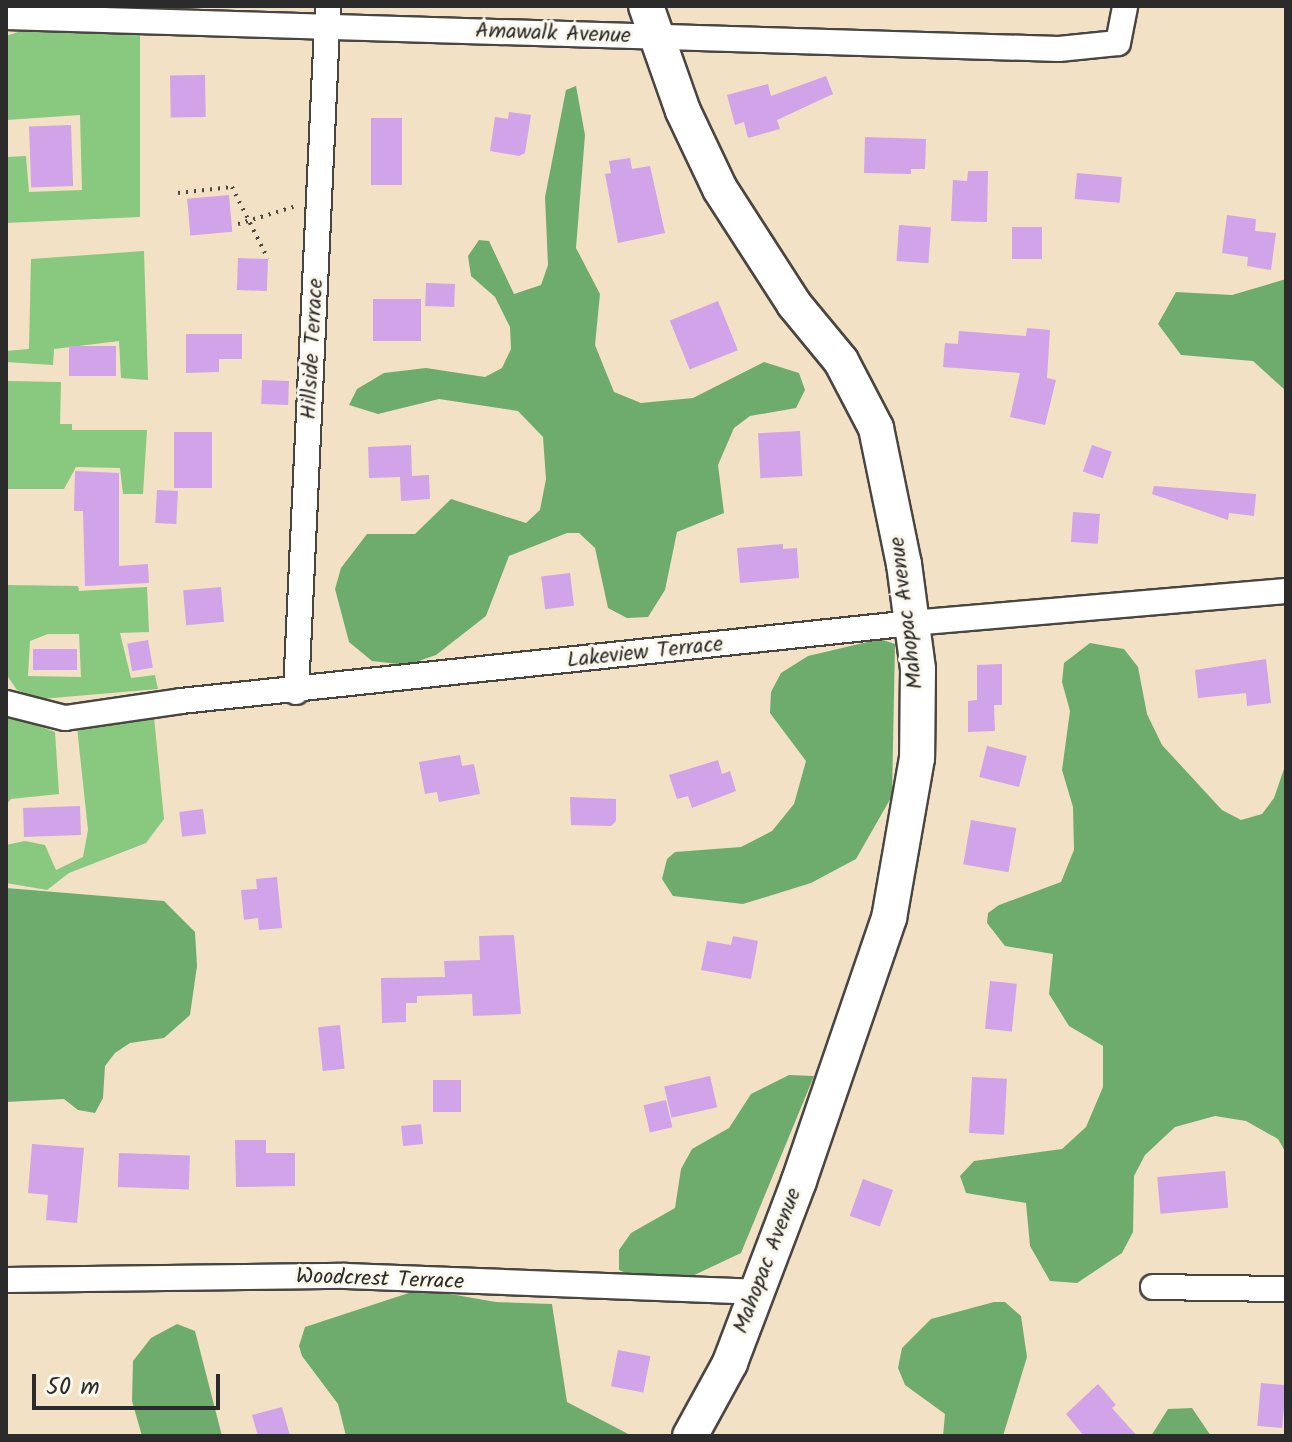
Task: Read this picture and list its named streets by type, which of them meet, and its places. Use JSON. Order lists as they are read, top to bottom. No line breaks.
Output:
{"streets":{"street":["Amawalk Avenue","Hillside Terrace","Mahopac Avenue","Lakeview Terrace","Woodcrest Terrace"]},"crossings":[["Amawalk Avenue","Hillside Terrace"],["Amawalk Avenue","Mahopac Avenue"],["Hillside Terrace","Lakeview Terrace"],["Mahopac Avenue","Lakeview Terrace"],["Mahopac Avenue","Woodcrest Terrace"]],"scale_bar":"50 m"}
